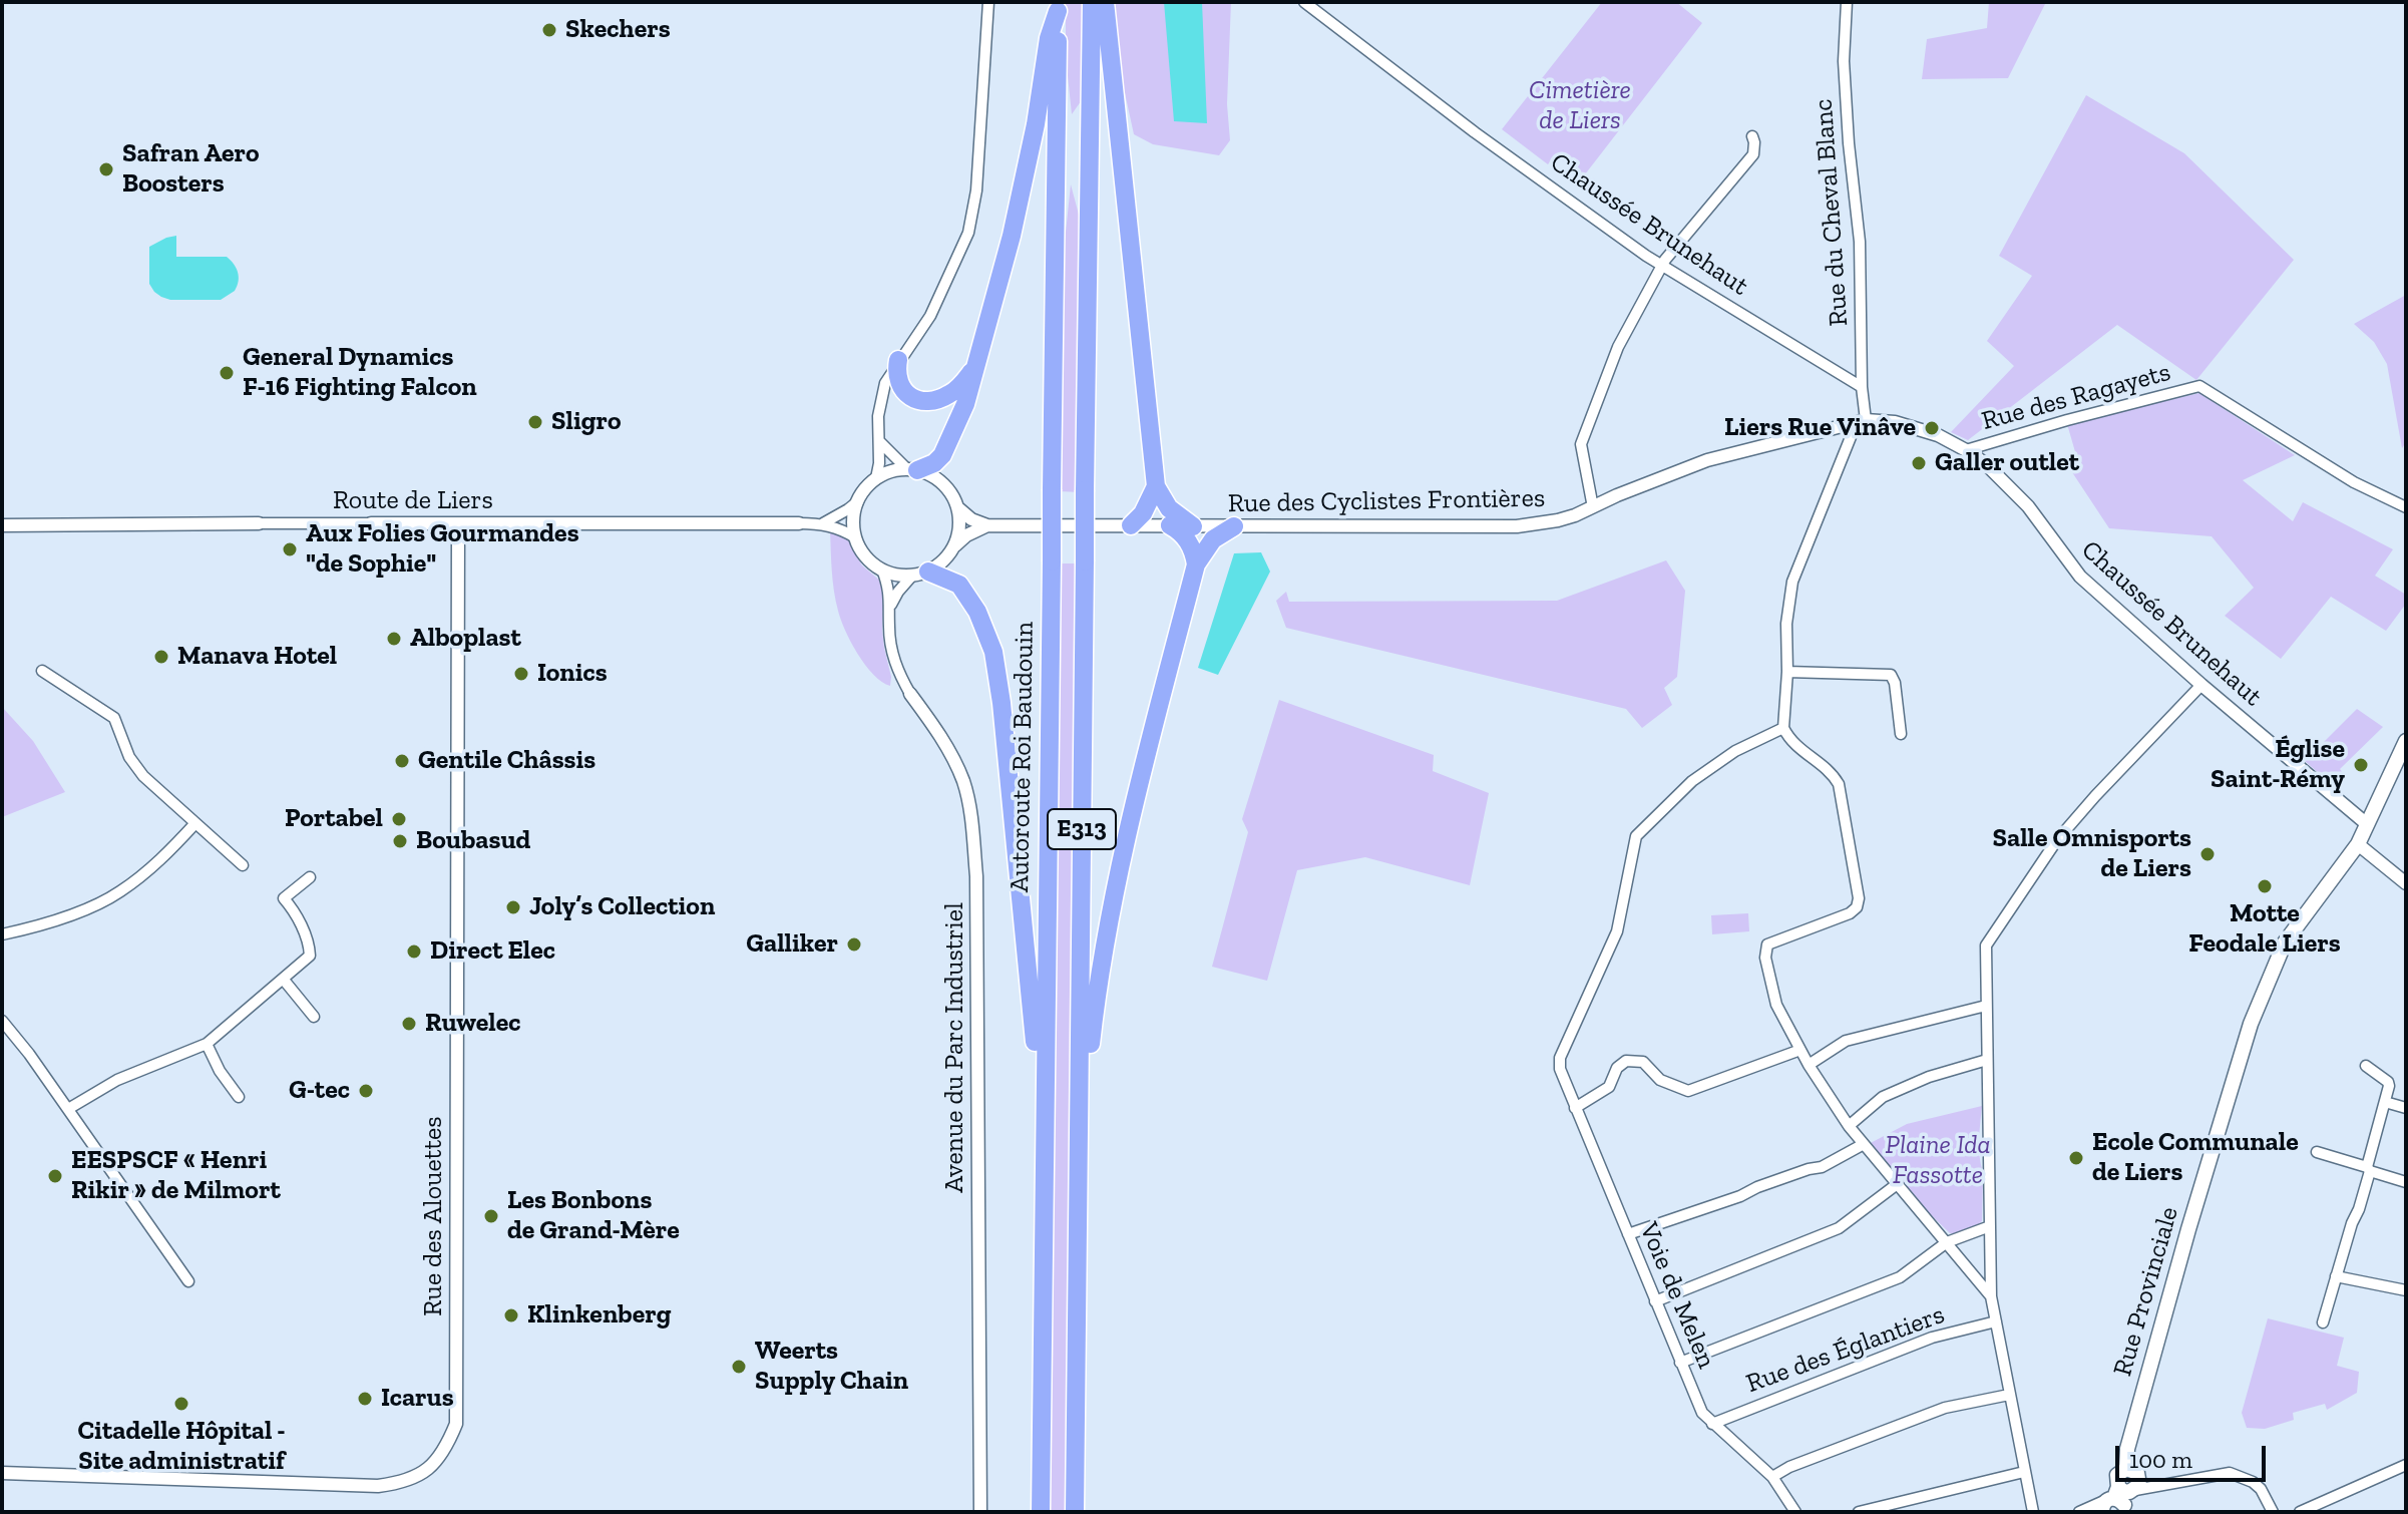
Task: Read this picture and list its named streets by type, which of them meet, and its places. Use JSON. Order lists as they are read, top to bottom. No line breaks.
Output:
{"streets":{"highway":["Autoroute Roi Baudouin","E313"],"main road":["Rue Provinciale"],"street":["Rue du Cheval Blanc","Chaussée Brunehaut","Rue des Ragayets","Route de Liers","Rue des Cyclistes Frontières","Avenue du Parc Industriel","Rue des Alouettes","Voie de Melen","Rue des Églantiers"]},"crossings":[["Rue du Cheval Blanc","Chaussée Brunehaut"],["Rue du Cheval Blanc","Rue des Cyclistes Frontières"],["Chaussée Brunehaut","Rue des Ragayets"],["Chaussée Brunehaut","Rue des Cyclistes Frontières"],["Chaussée Brunehaut","Rue Provinciale"],["Route de Liers","Avenue du Parc Industriel"],["Route de Liers","Rue des Alouettes"],["Voie de Melen","Rue des Églantiers"]],"parks":["Cimetière de Liers","Plaine Ida Fassotte"],"places":["Skechers","Safran Aero Boosters","General Dynamics F-16 Fighting Falcon","Sligro","Liers Rue Vinâve","Galler outlet","Aux Folies Gourmandes \"de Sophie\"","Alboplast","Manava Hotel","Ionics","Gentile Châssis","Église Saint-Rémy","Portabel","Boubasud","Salle Omnisports de Liers","Motte Feodale Liers","Joly’s Collection","Galliker","Direct Elec","Ruwelec","G-tec","Ecole Communale de Liers","EESPSCF « Henri Rikir » de Milmort","Les Bonbons de Grand-Mère","Klinkenberg","Weerts Supply Chain","Icarus","Citadelle Hôpital - Site administratif"],"scale_bar":"100 m"}
